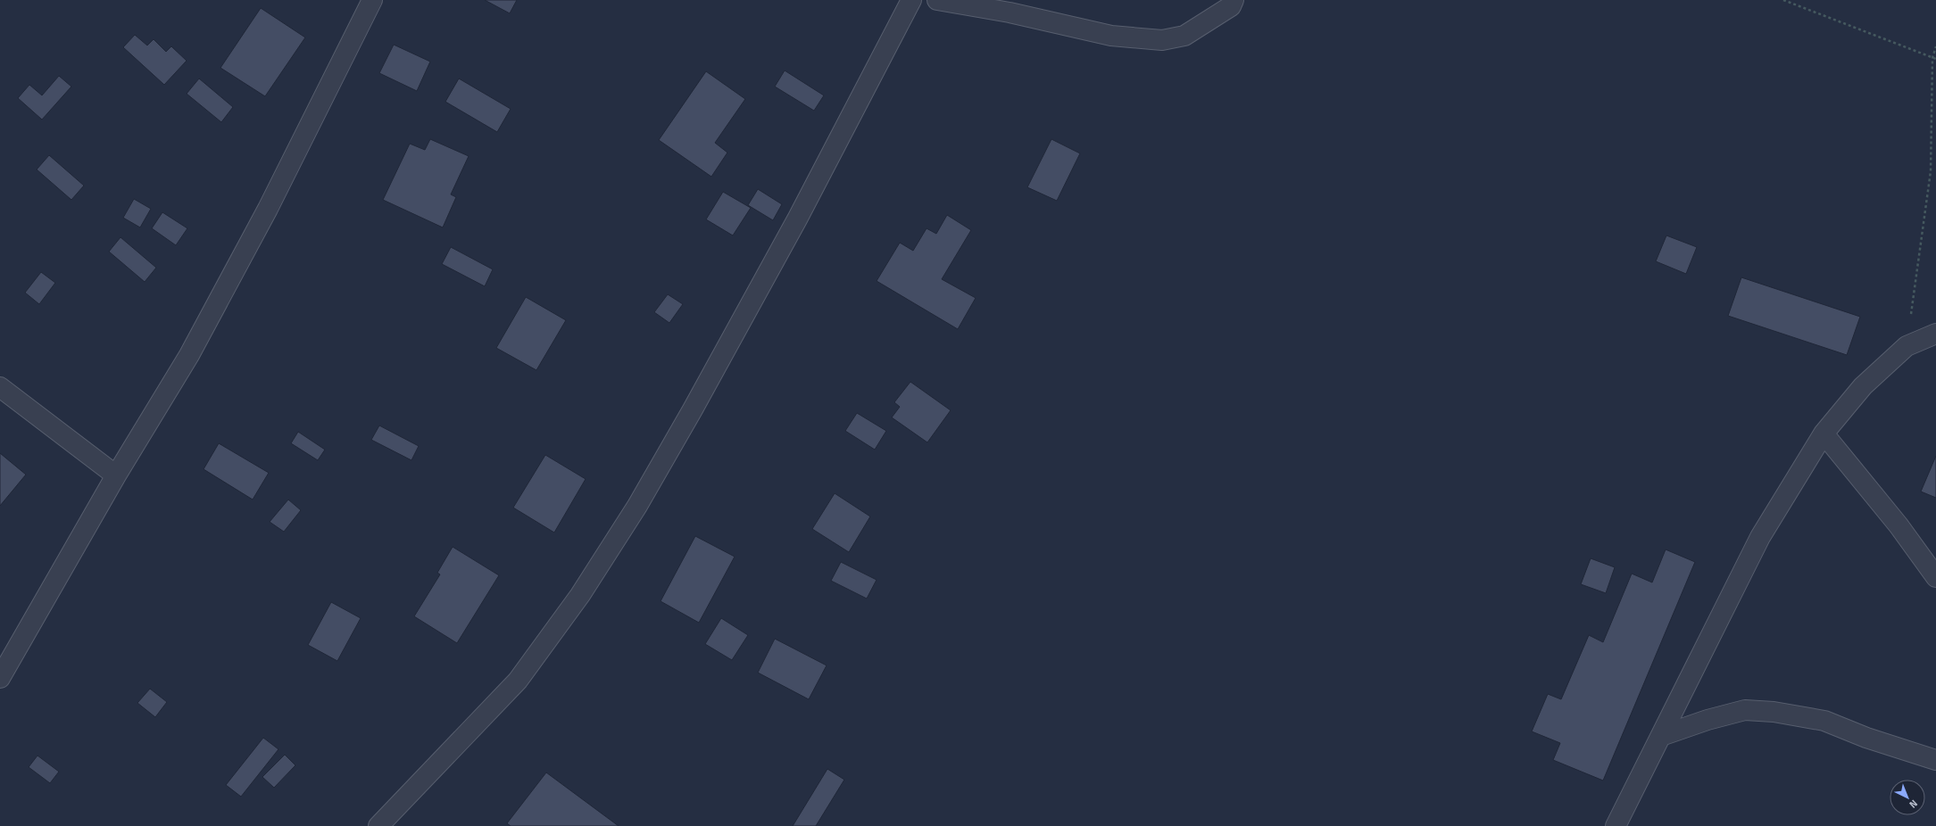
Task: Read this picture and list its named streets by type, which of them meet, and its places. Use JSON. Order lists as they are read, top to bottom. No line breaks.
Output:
{"north":"bottom right"}
